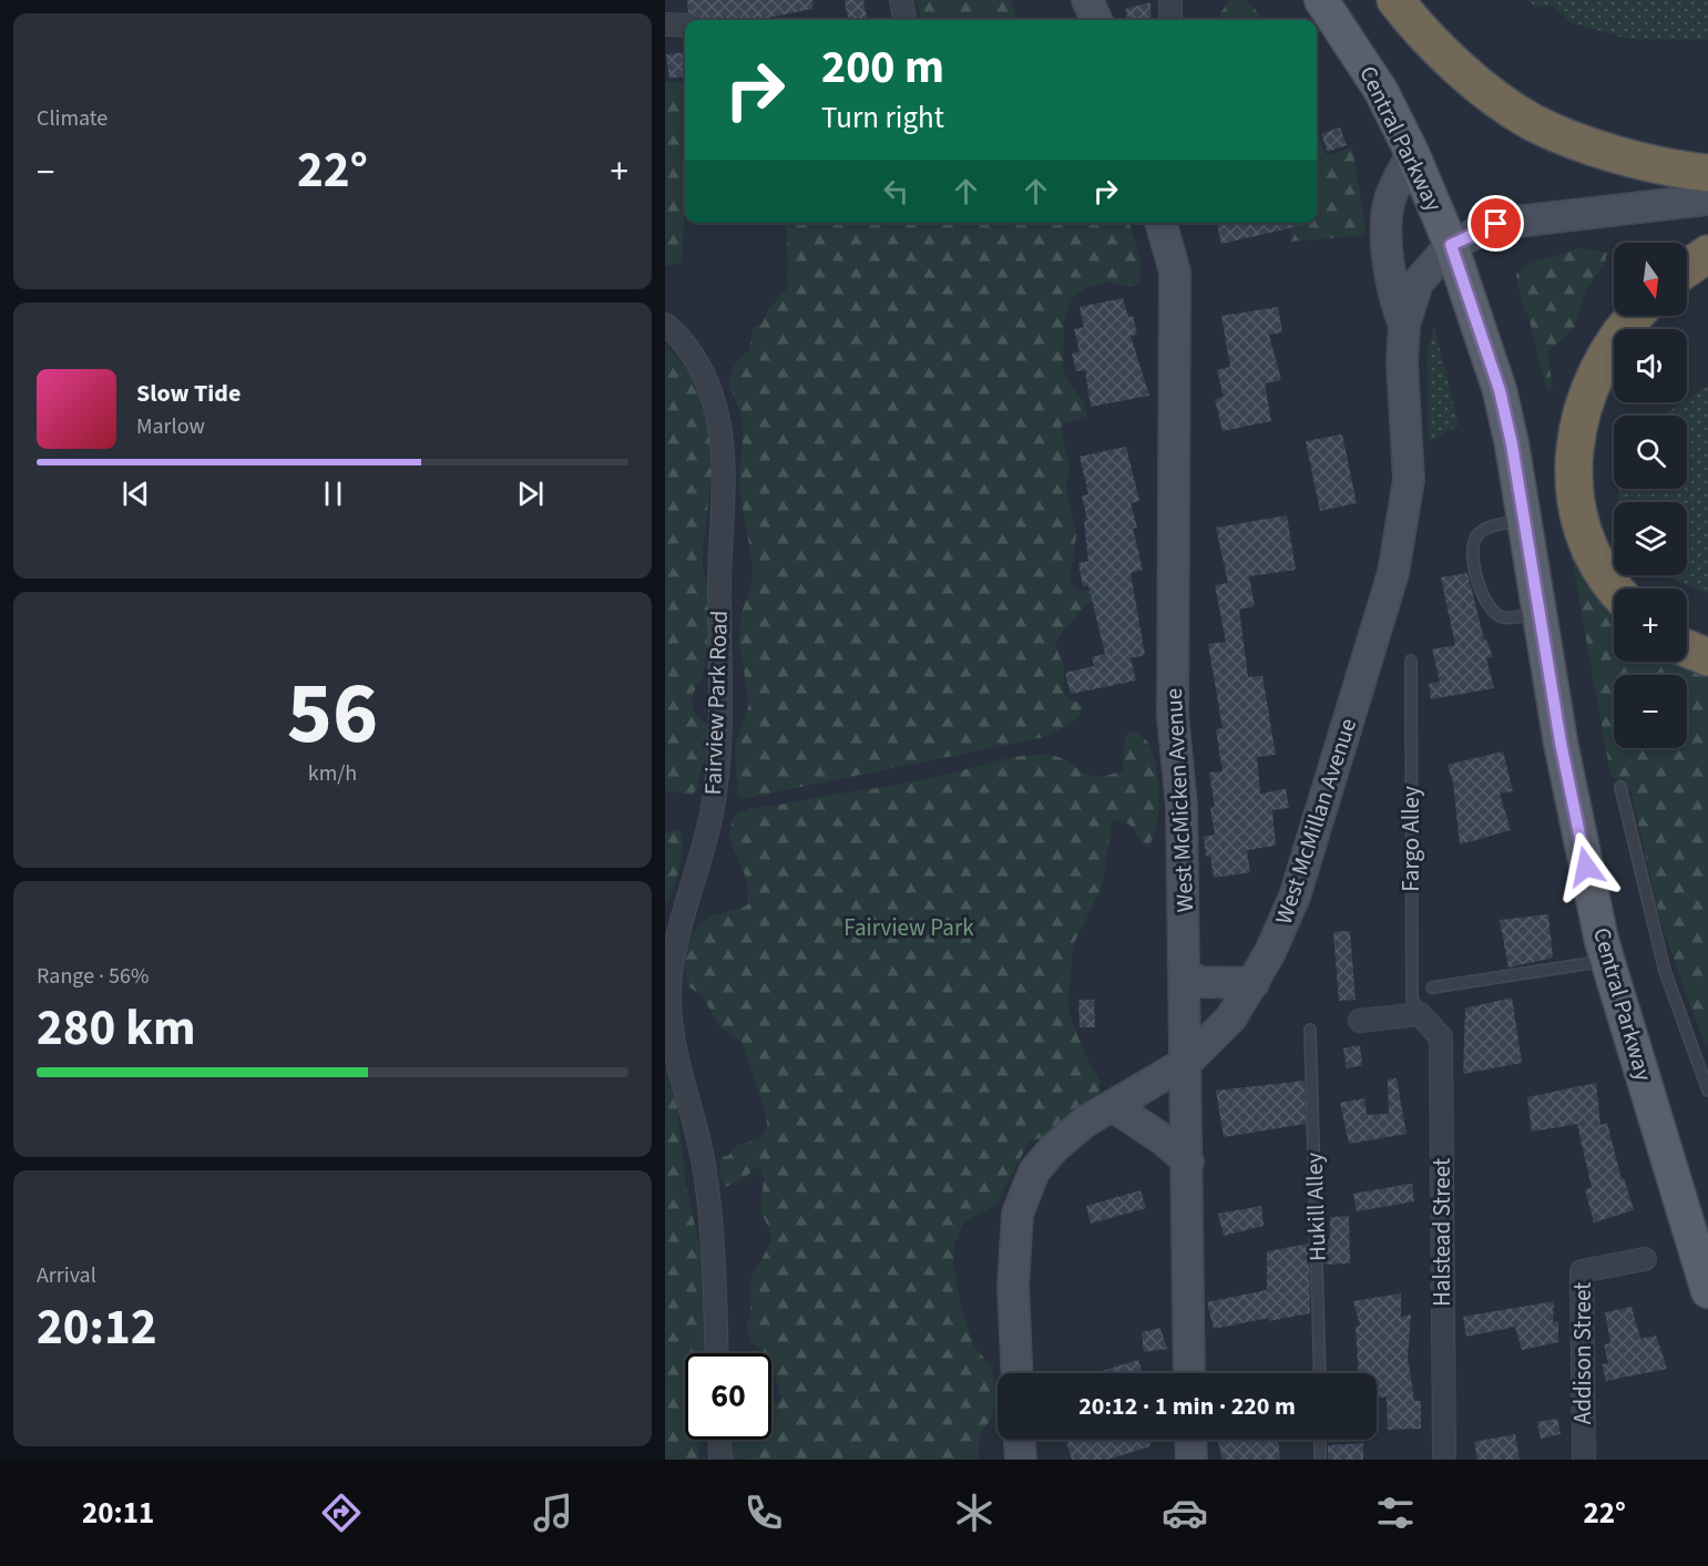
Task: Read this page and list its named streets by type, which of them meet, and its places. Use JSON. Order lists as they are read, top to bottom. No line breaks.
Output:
{"streets":{"main road":["Central Parkway","West McMicken Avenue","West McMillan Avenue"],"street":["Fairview Park Road","Halstead Street","Addison Street"],"lane":["Fargo Alley","Hukill Alley"]},"crossings":[["Central Parkway","West McMillan Avenue"],["West McMicken Avenue","West McMillan Avenue"],["Fargo Alley","Halstead Street"]],"parks":["Fairview Park"],"north":"bottom","page":{"tile":["Climate",["56","km/h"],["Range · 56%","280 km"],["Arrival","20:12"]],"turn":["200 m","Turn right"],"heat":["−","22°","+"],"map_buttons":["+","−"],"song":["Slow Tide","Marlow"],"limit":"60","trip":"20:12 · 1 min · 220 m","tabs":["20:11","22°"]}}
